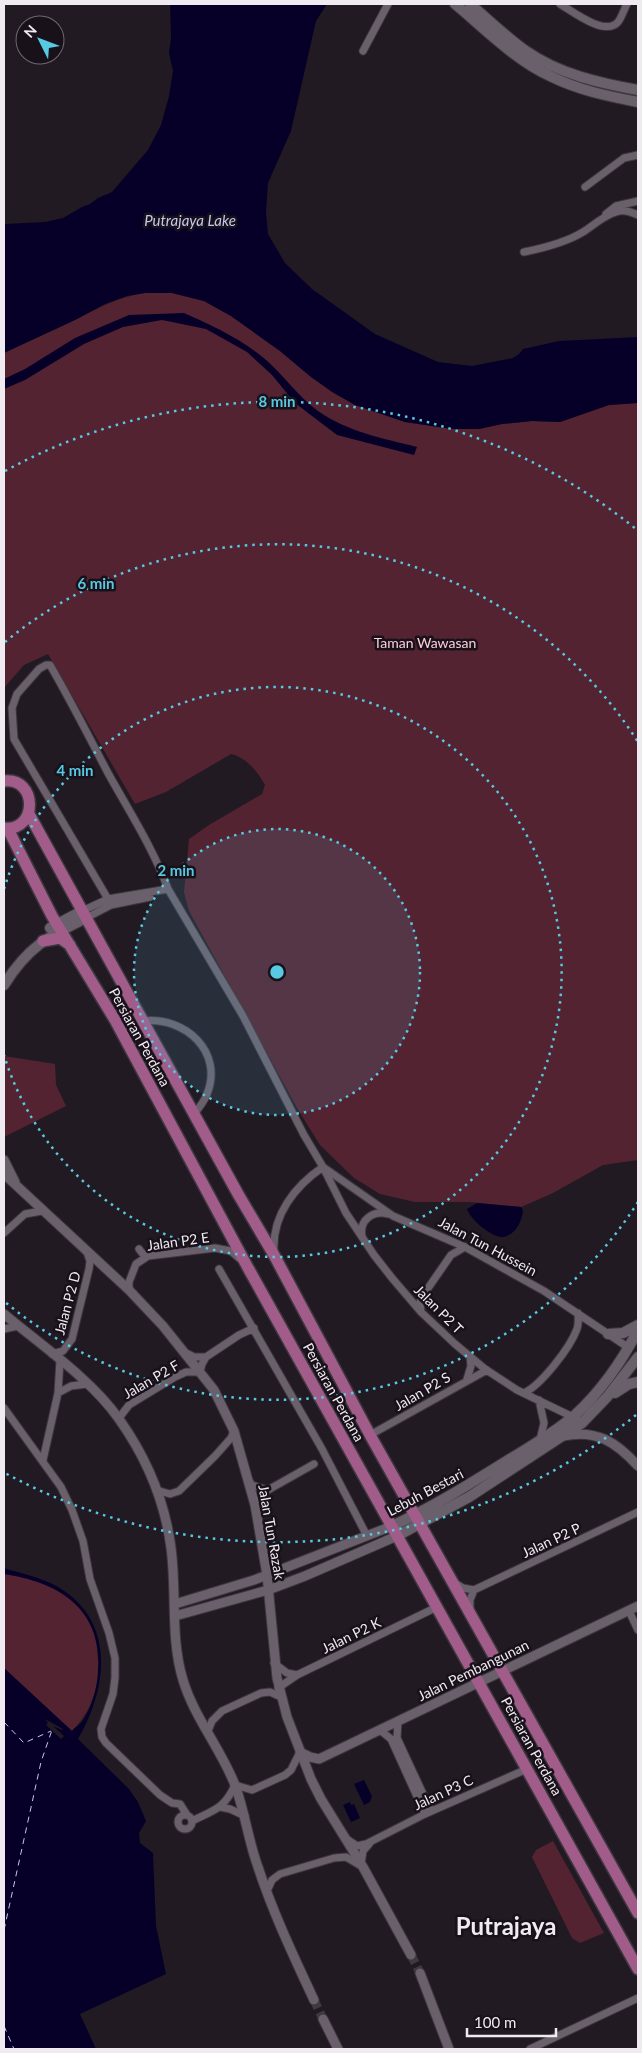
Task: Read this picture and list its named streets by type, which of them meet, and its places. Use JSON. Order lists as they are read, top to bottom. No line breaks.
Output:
{"streets":{"main road":["Persiaran Perdana","Jalan Tun Hussein","Lebuh Bestari"],"street":["Jalan P2 E","Jalan P2 D","Jalan P2 T","Jalan P2 F","Jalan P2 S","Jalan Tun Razak","Jalan P2 P","Jalan P2 K","Jalan Pembangunan","Jalan P3 C"]},"crossings":[["Persiaran Perdana","Jalan P2 E"],["Persiaran Perdana","Jalan P2 S"],["Persiaran Perdana","Lebuh Bestari"],["Persiaran Perdana","Jalan P2 K"],["Persiaran Perdana","Jalan Pembangunan"],["Persiaran Perdana","Jalan P3 C"],["Jalan P2 E","Jalan Tun Razak"],["Jalan Tun Hussein","Jalan P2 T"],["Jalan Tun Hussein","Lebuh Bestari"],["Jalan P2 D","Jalan Tun Razak"],["Jalan P2 T","Jalan P2 S"],["Jalan P2 T","Lebuh Bestari"],["Jalan P2 F","Jalan Tun Razak"],["Lebuh Bestari","Jalan Tun Razak"],["Jalan Tun Razak","Jalan P2 K"],["Jalan Tun Razak","Jalan Pembangunan"],["Jalan Tun Razak","Jalan P3 C"],["Jalan Pembangunan","Jalan P3 C"]],"districts":["Putrajaya"],"water":["Putrajaya Lake"],"parks":["Taman Wawasan"],"scale_bar":"100 m","north":"top left","rings":["8 min","6 min","4 min","2 min"]}
